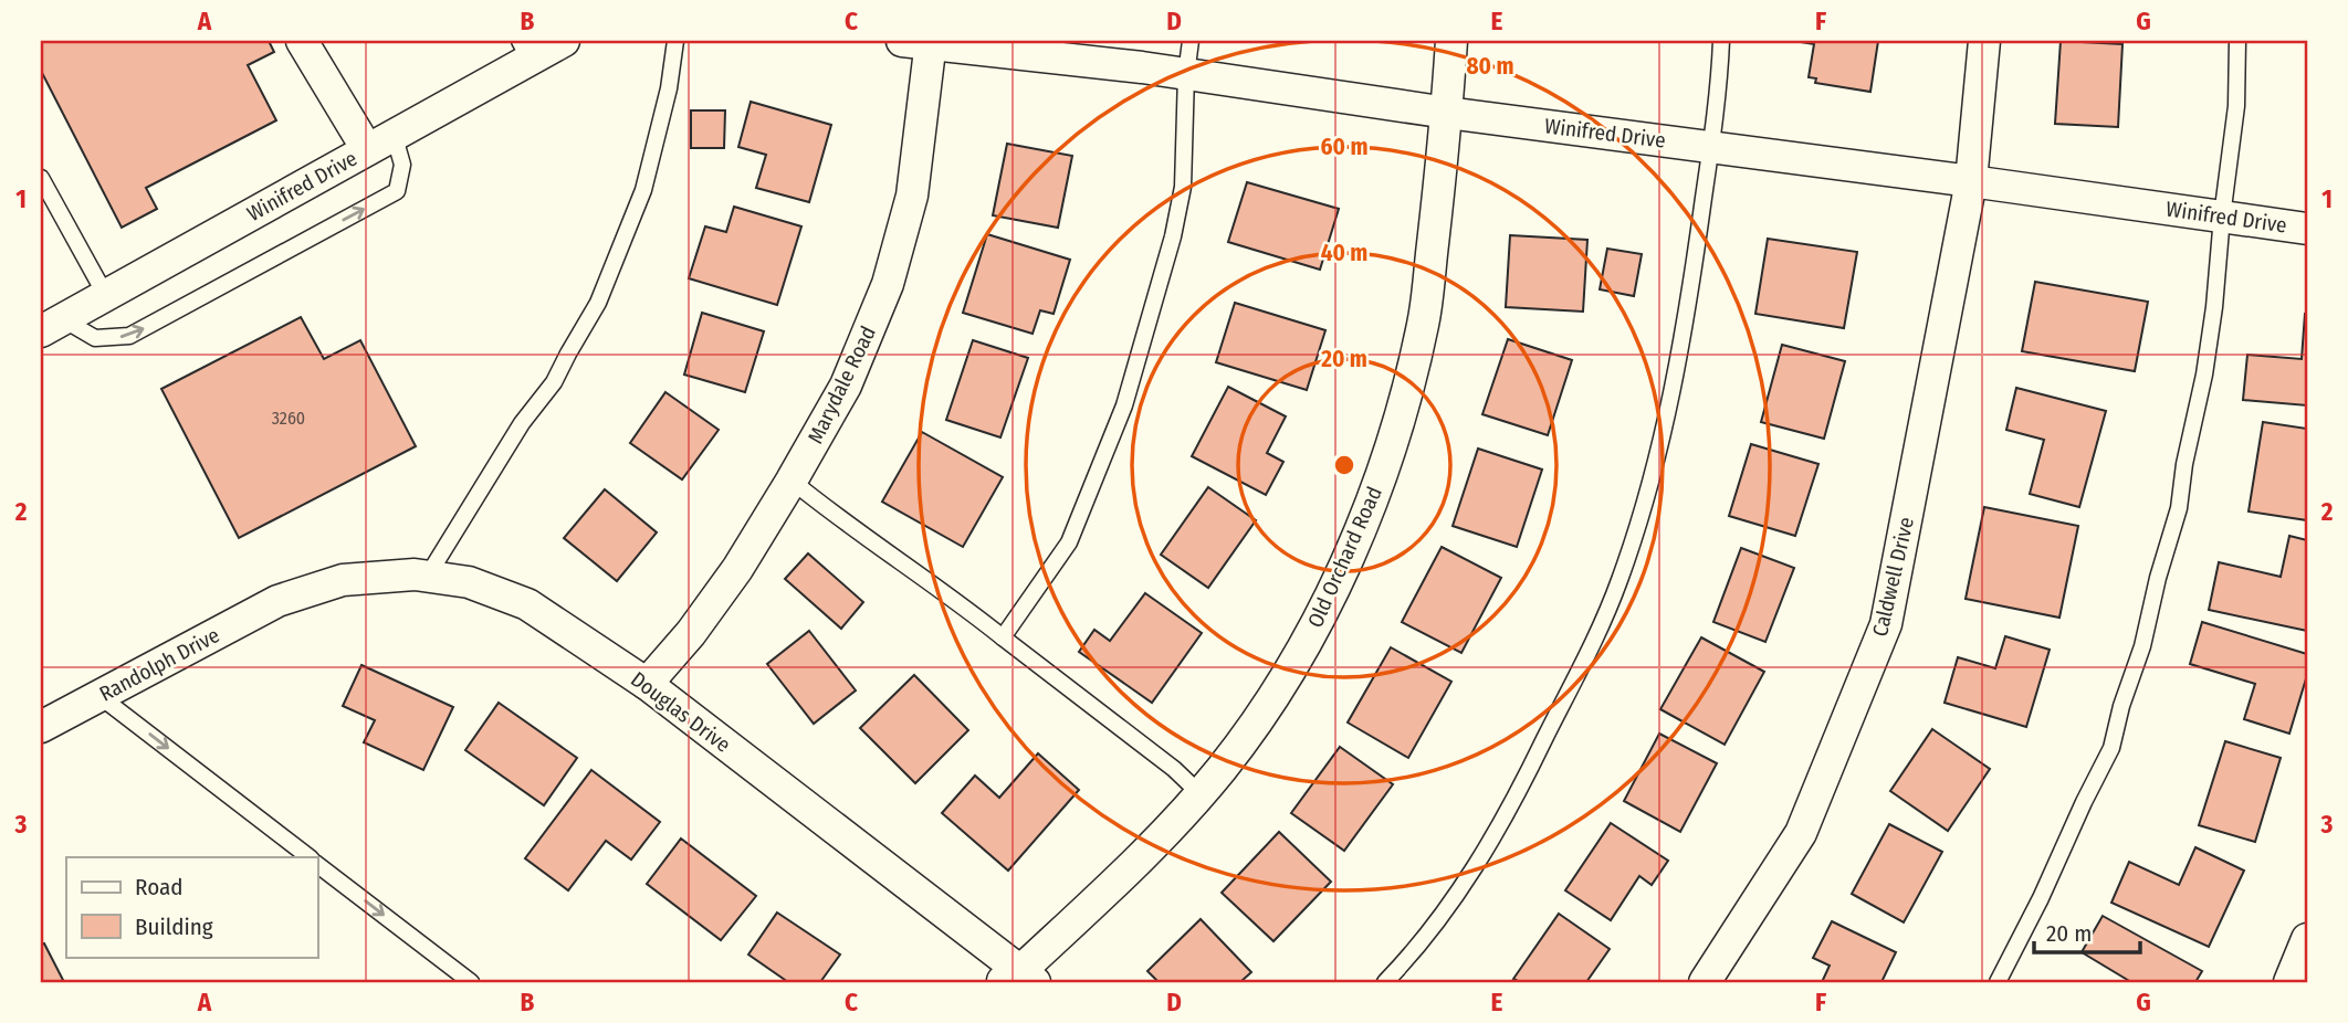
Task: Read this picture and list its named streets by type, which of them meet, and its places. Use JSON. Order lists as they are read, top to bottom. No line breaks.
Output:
{"streets":{"street":["Winifred Drive","Marydale Road","Old Orchard Road","Caldwell Drive","Randolph Drive","Douglas Drive"]},"crossings":[["Winifred Drive","Marydale Road"],["Winifred Drive","Old Orchard Road"],["Winifred Drive","Caldwell Drive"],["Marydale Road","Douglas Drive"],["Old Orchard Road","Douglas Drive"],["Randolph Drive","Douglas Drive"]],"house_numbers":["3260"],"legend":["Road","Building"],"scale_bar":"20 m","grid":{"columns":["A","B","C","D","E","F","G"],"rows":["1","2","3"]},"rings":["80 m","60 m","40 m","20 m"]}
